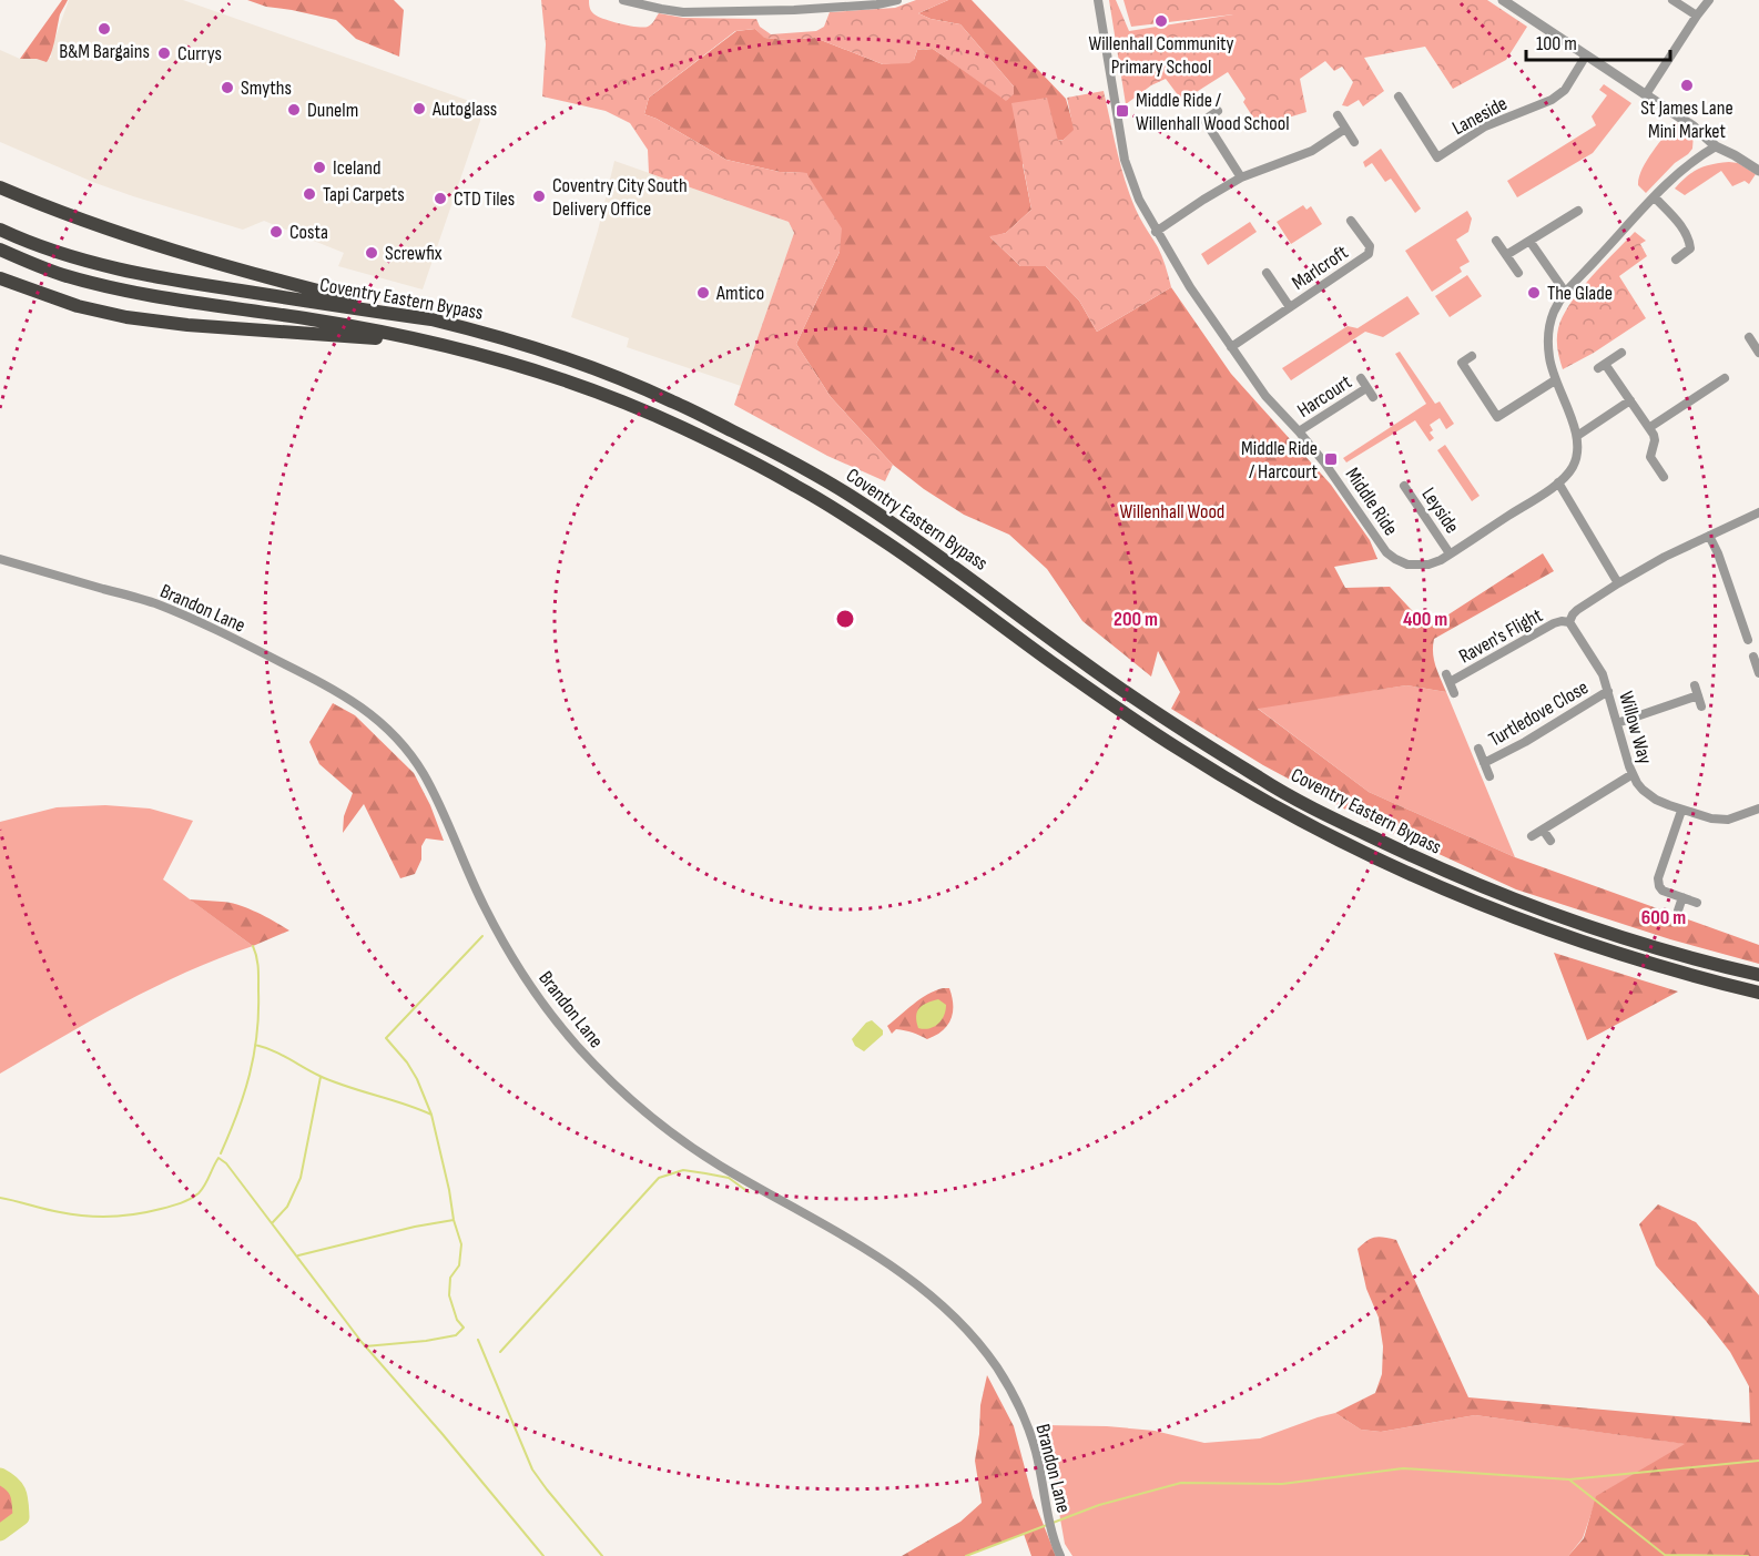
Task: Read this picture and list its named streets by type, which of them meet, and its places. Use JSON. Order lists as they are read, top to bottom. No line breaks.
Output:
{"streets":{"highway":["Coventry Eastern Bypass"],"street":["Laneside","Marlcroft","Harcourt","Middle Ride","Leyside","Brandon Lane","Raven's Flight","Turtledove Close","Willow Way"]},"crossings":[["Marlcroft","Middle Ride"],["Harcourt","Middle Ride"],["Middle Ride","Leyside"],["Raven's Flight","Willow Way"],["Turtledove Close","Willow Way"]],"parks":["Willenhall Wood"],"places":{"other":["Willenhall Community Primary School","B&M Bargains","Currys","St James Lane Mini Market","Smyths","Autoglass","Dunelm","Iceland","Tapi Carpets","Coventry City South Delivery Office","CTD Tiles","Costa","Screwfix","Amtico","The Glade"],"transit":["Middle Ride / Willenhall Wood School","Middle Ride / Harcourt"]},"scale_bar":"100 m","rings":["200 m","400 m","600 m"]}
